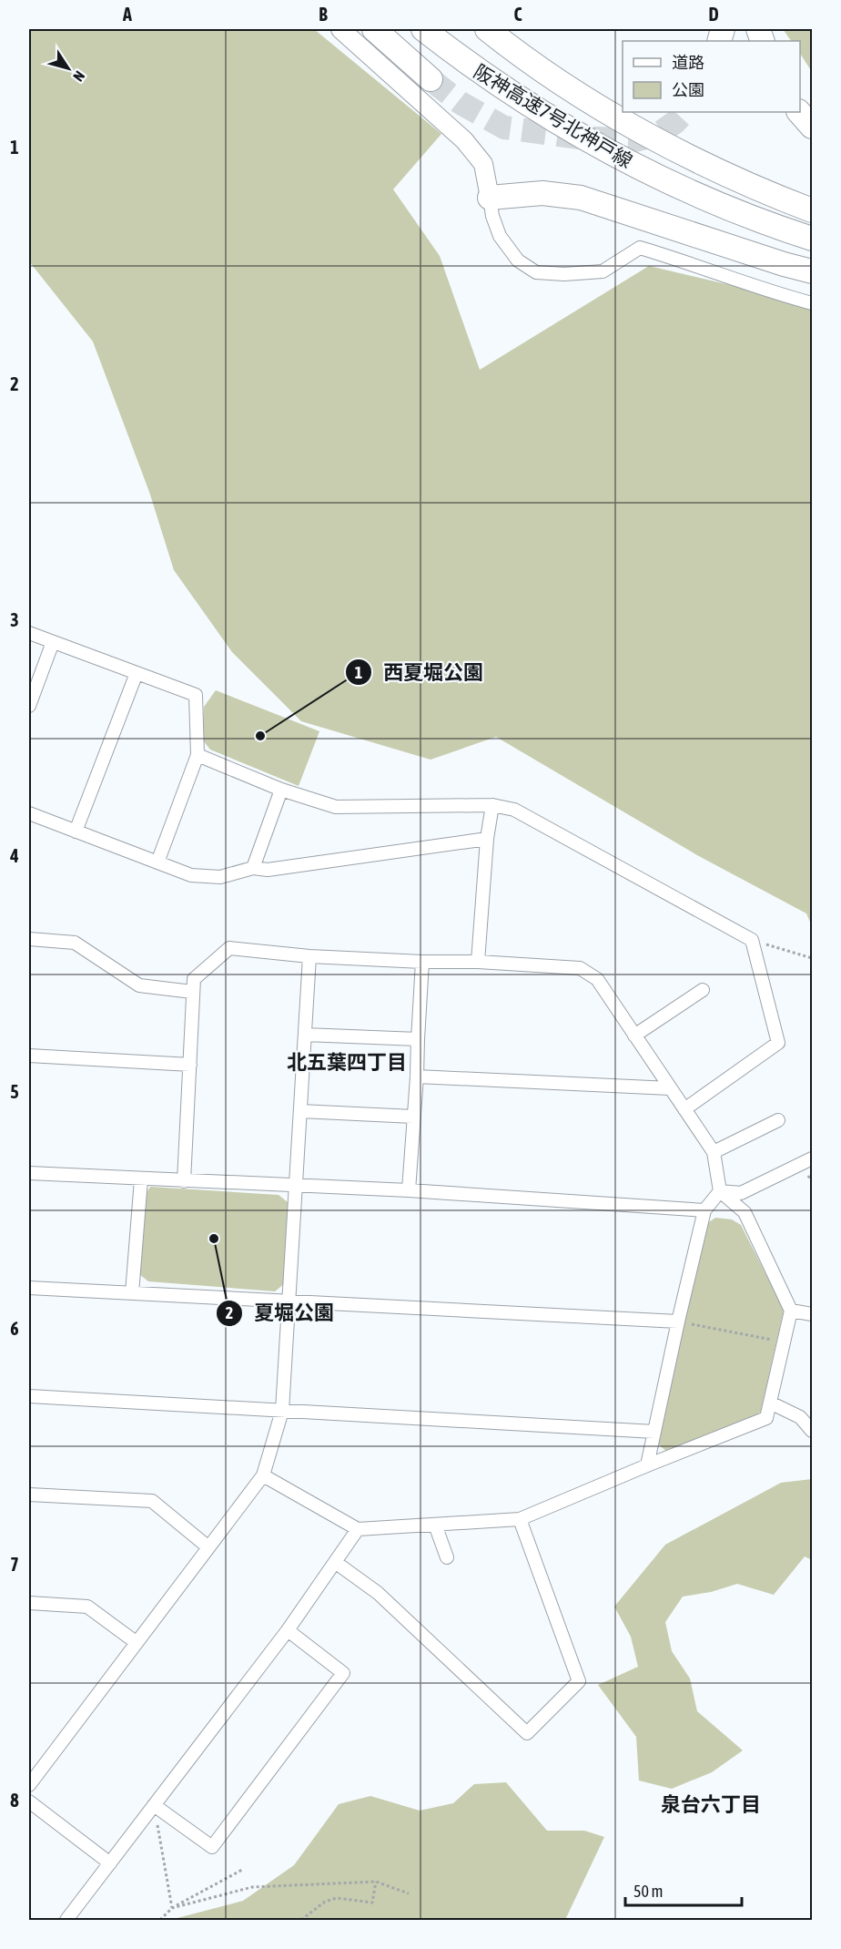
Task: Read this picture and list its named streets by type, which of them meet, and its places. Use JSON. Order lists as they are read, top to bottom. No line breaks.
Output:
{"streets":{"highway":["阪神高速7号北神戸線"]},"districts":["北五葉四丁目","泉台六丁目"],"places":["西夏堀公園","夏堀公園"],"legend":["道路","公園"],"scale_bar":"50 m","north":"bottom right","grid":{"columns":["A","B","C","D"],"rows":["1","2","3","4","5","6","7","8"]}}
